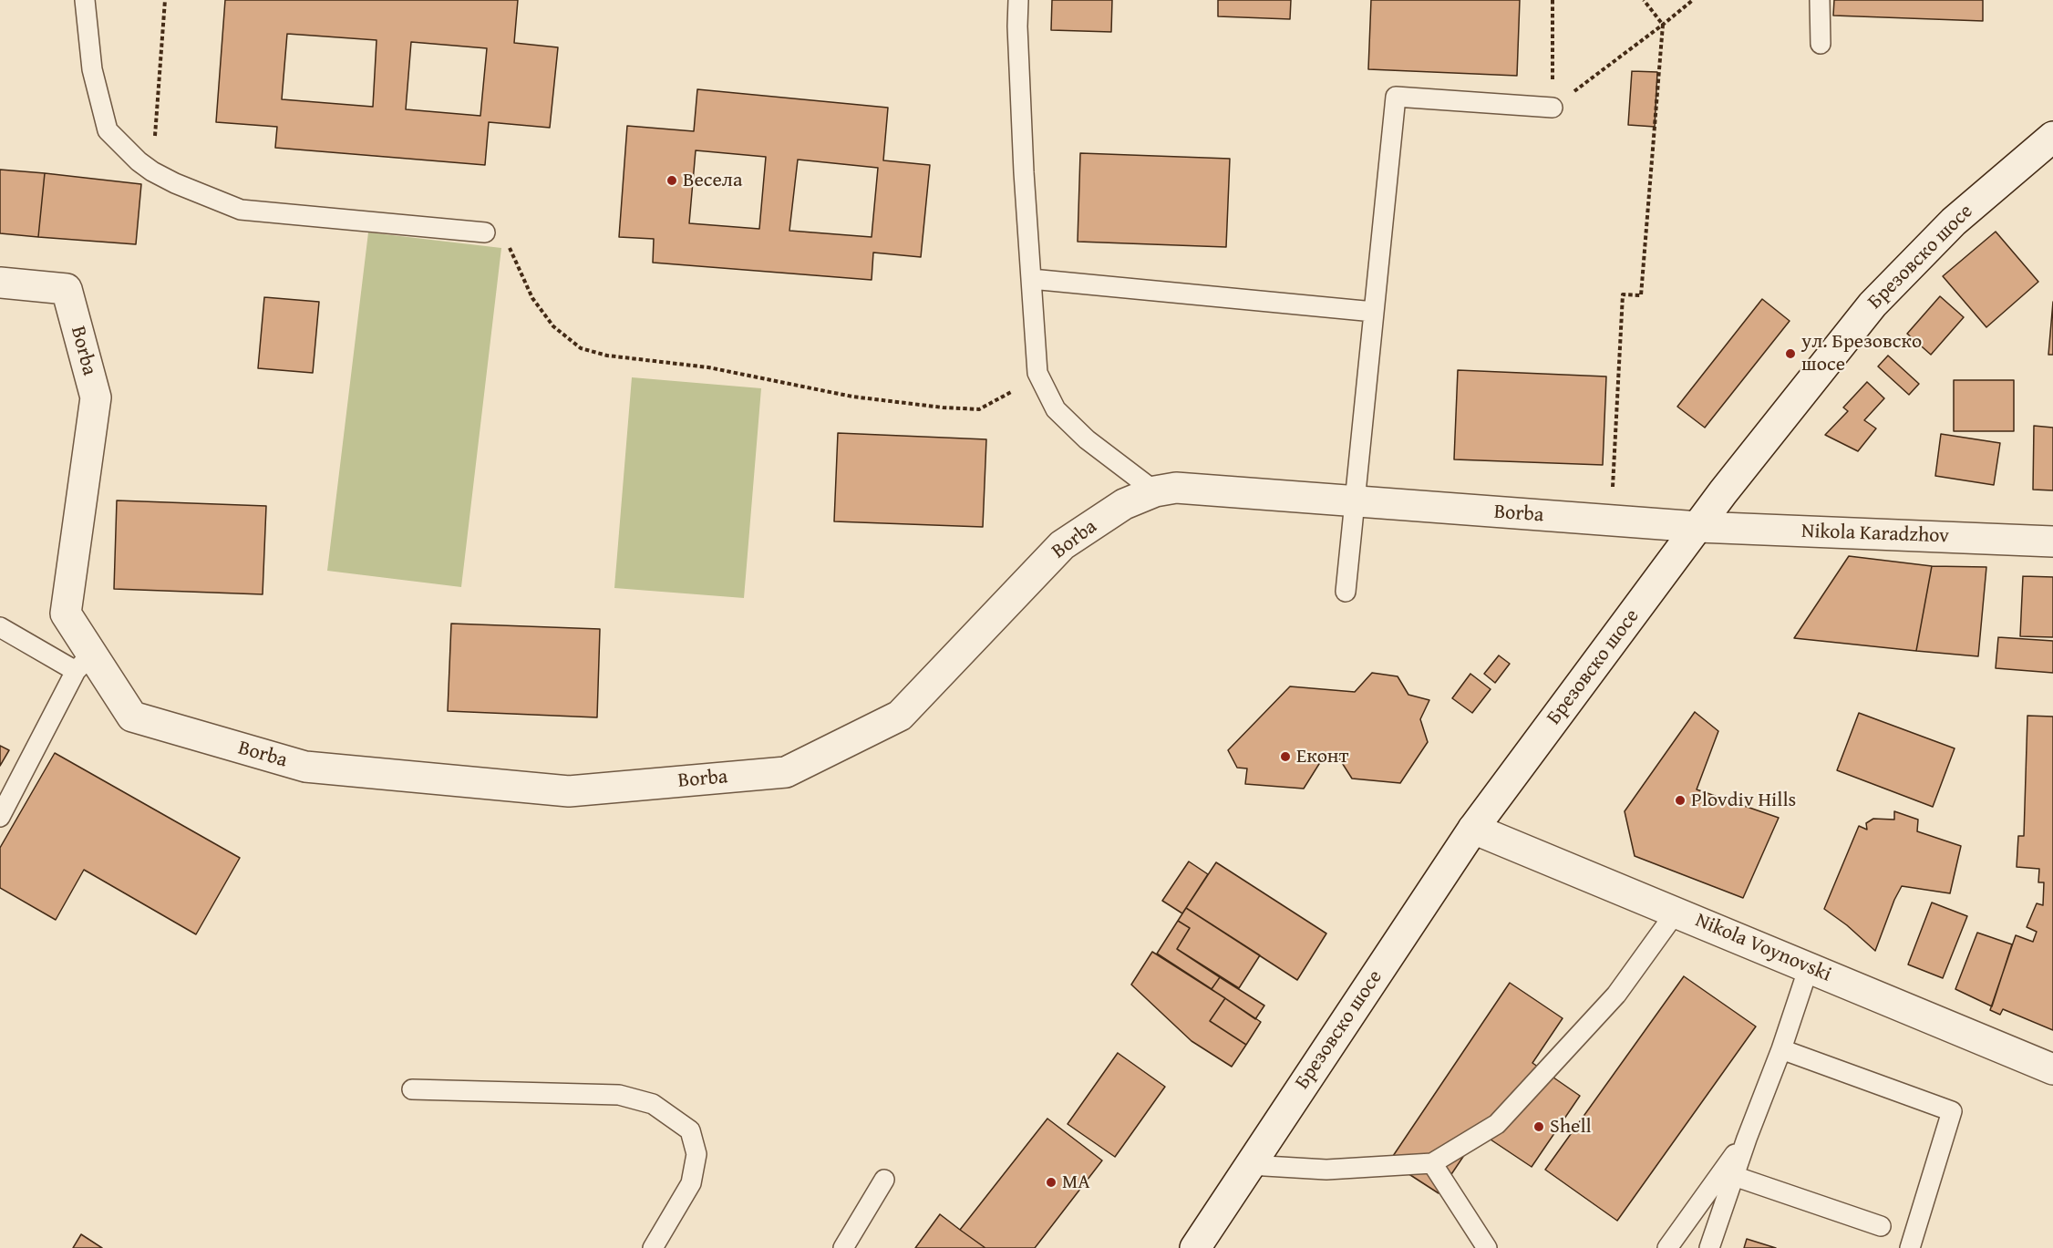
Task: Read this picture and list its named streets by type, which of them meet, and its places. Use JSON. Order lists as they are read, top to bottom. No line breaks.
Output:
{"streets":{"street":["Брезовско шосе","Borba","Nikola Karadzhov","Nikola Voynovski"]},"crossings":[["Брезовско шосе","Borba"],["Брезовско шосе","Nikola Karadzhov"],["Брезовско шосе","Nikola Voynovski"],["Borba","Nikola Karadzhov"]],"places":["Весела","ул. Брезовско шосе","Еконт","Plovdiv Hills","Shell","МА"]}
